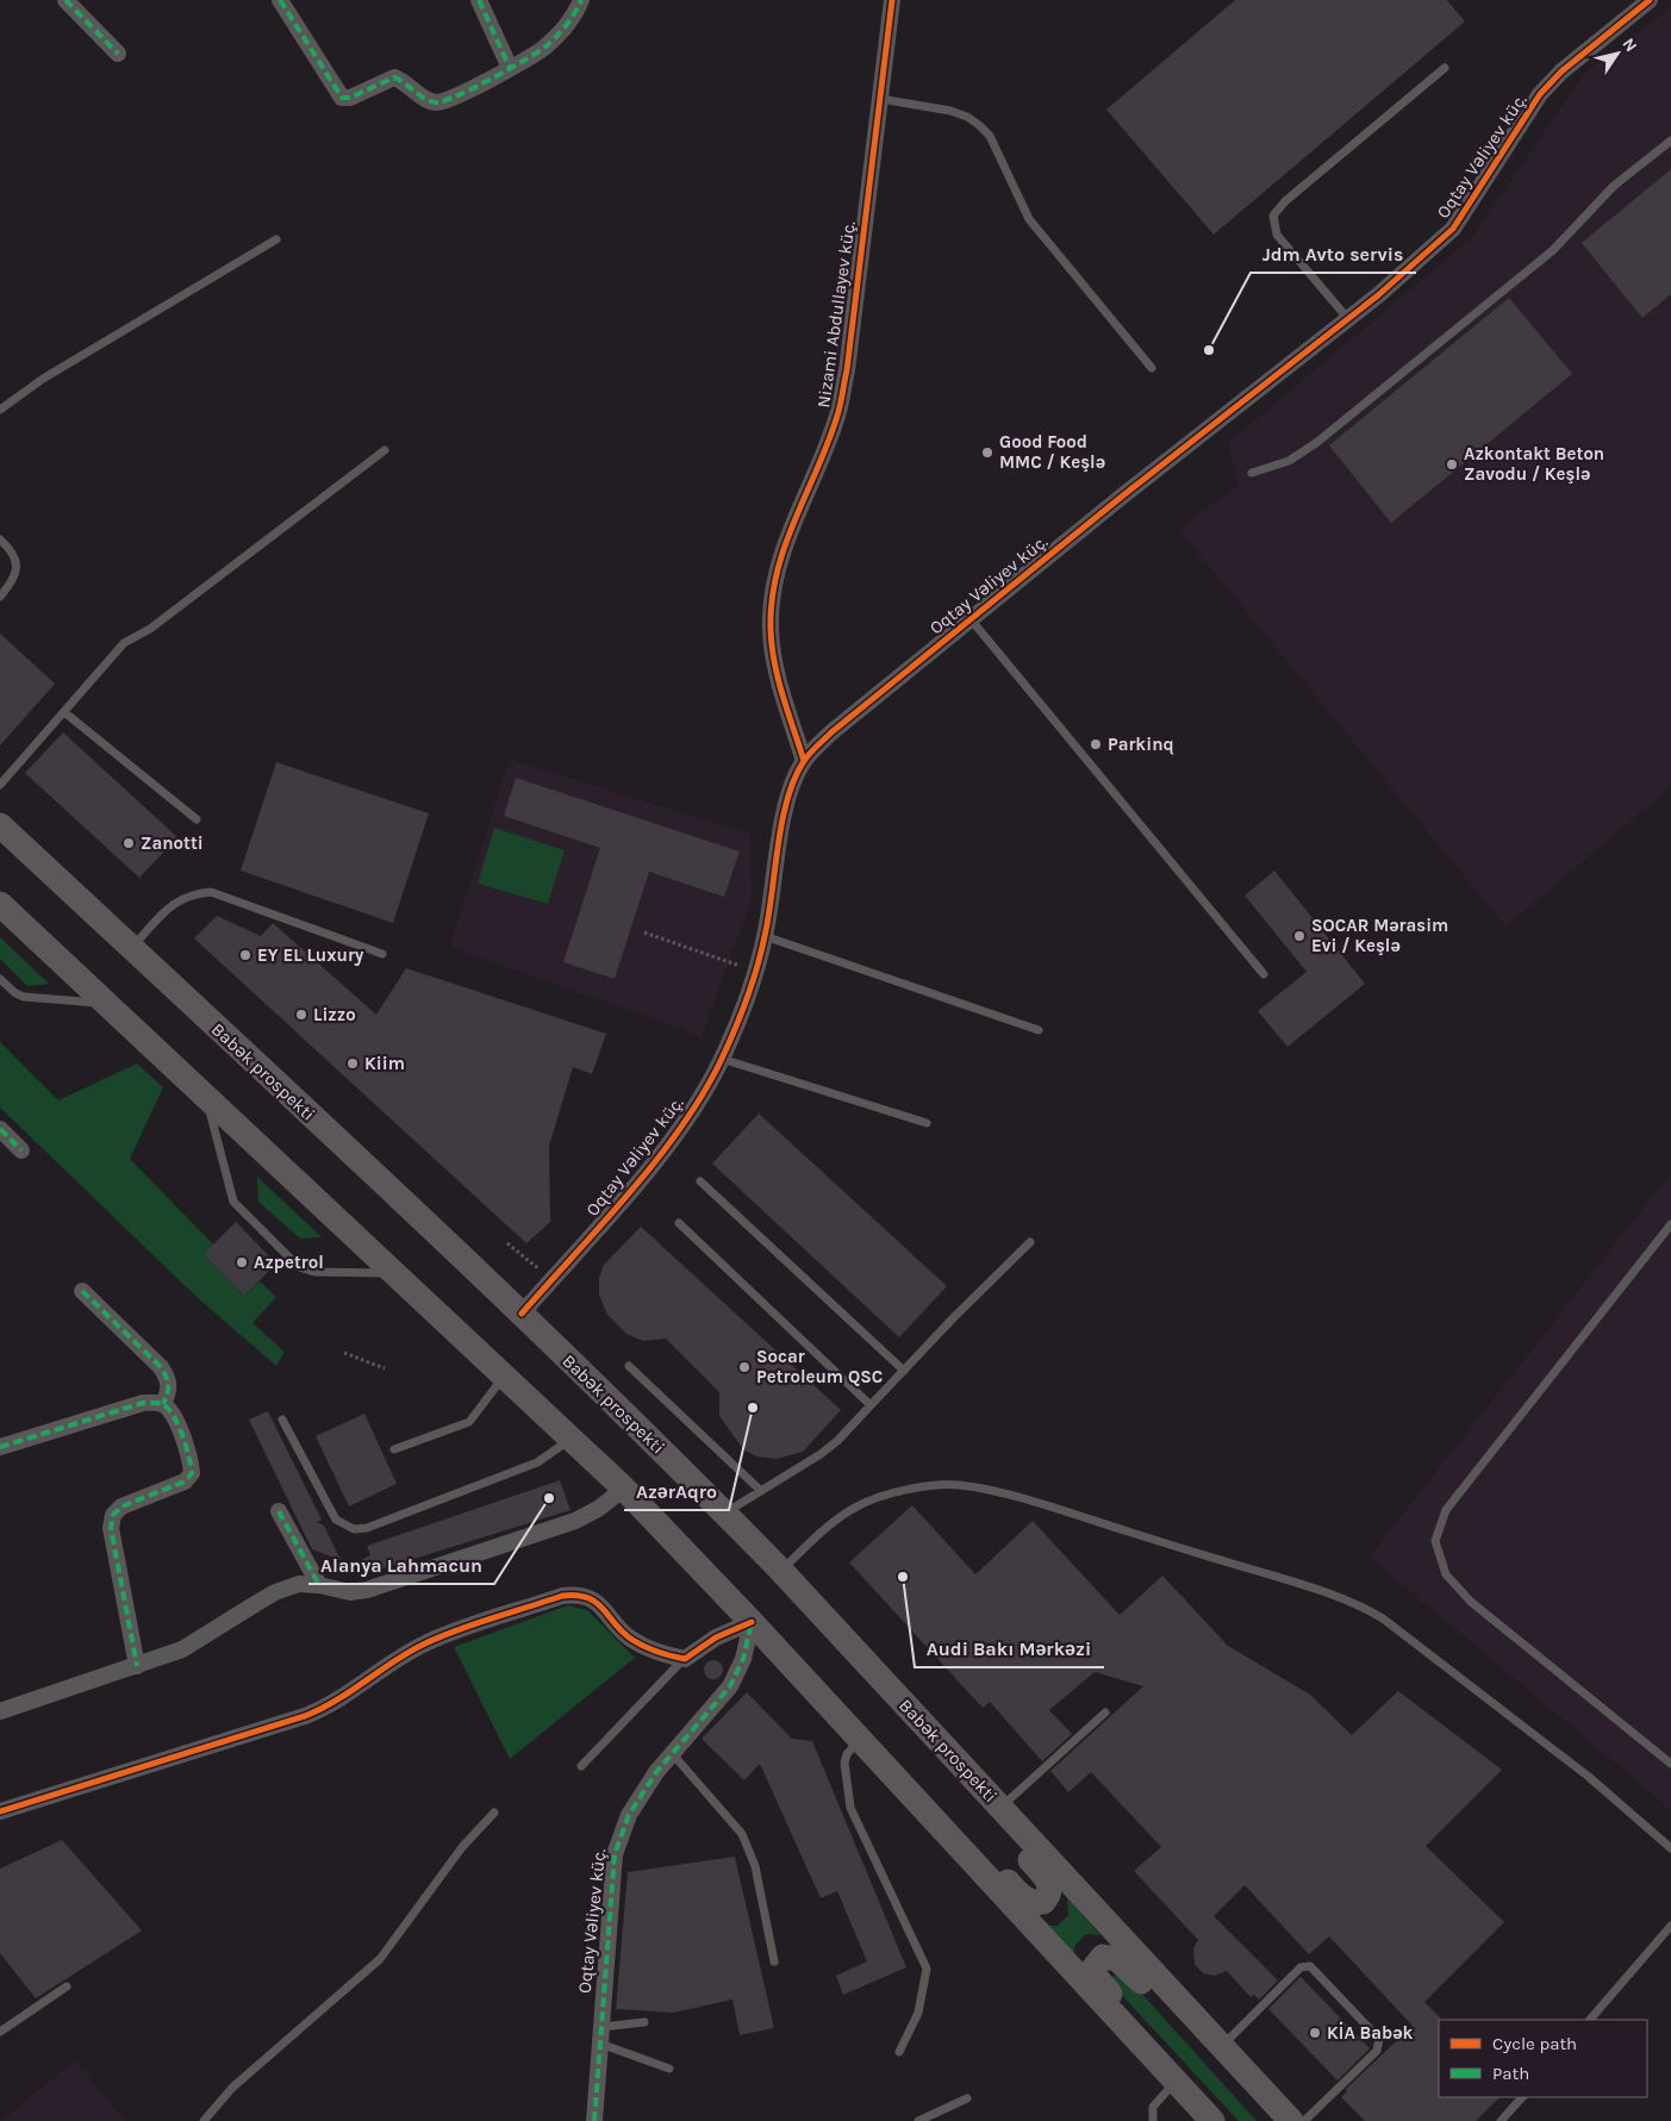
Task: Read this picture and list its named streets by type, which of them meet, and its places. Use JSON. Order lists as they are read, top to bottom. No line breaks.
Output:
{"streets":{"main road":["Babək prospekti"],"street":["Oqtay Vəliyev küç.","Nizami Abdullayev küç."]},"crossings":[["Oqtay Vəliyev küç.","Nizami Abdullayev küç."],["Oqtay Vəliyev küç.","Babək prospekti"]],"places":["Jdm Avto servis","Good Food MMC / Keşlə","Azkontakt Beton Zavodu / Keşlə","Parkinq","Zanotti","SOCAR Mərasim Evi / Keşlə","EY EL Luxury","Lizzo","Kiim","Azpetrol","Socar Petroleum QSC","AzərAqro","Alanya Lahmacun","Audi Bakı Mərkəzi","KİA Babək"],"legend":["Cycle path","Path"],"north":"top right"}
